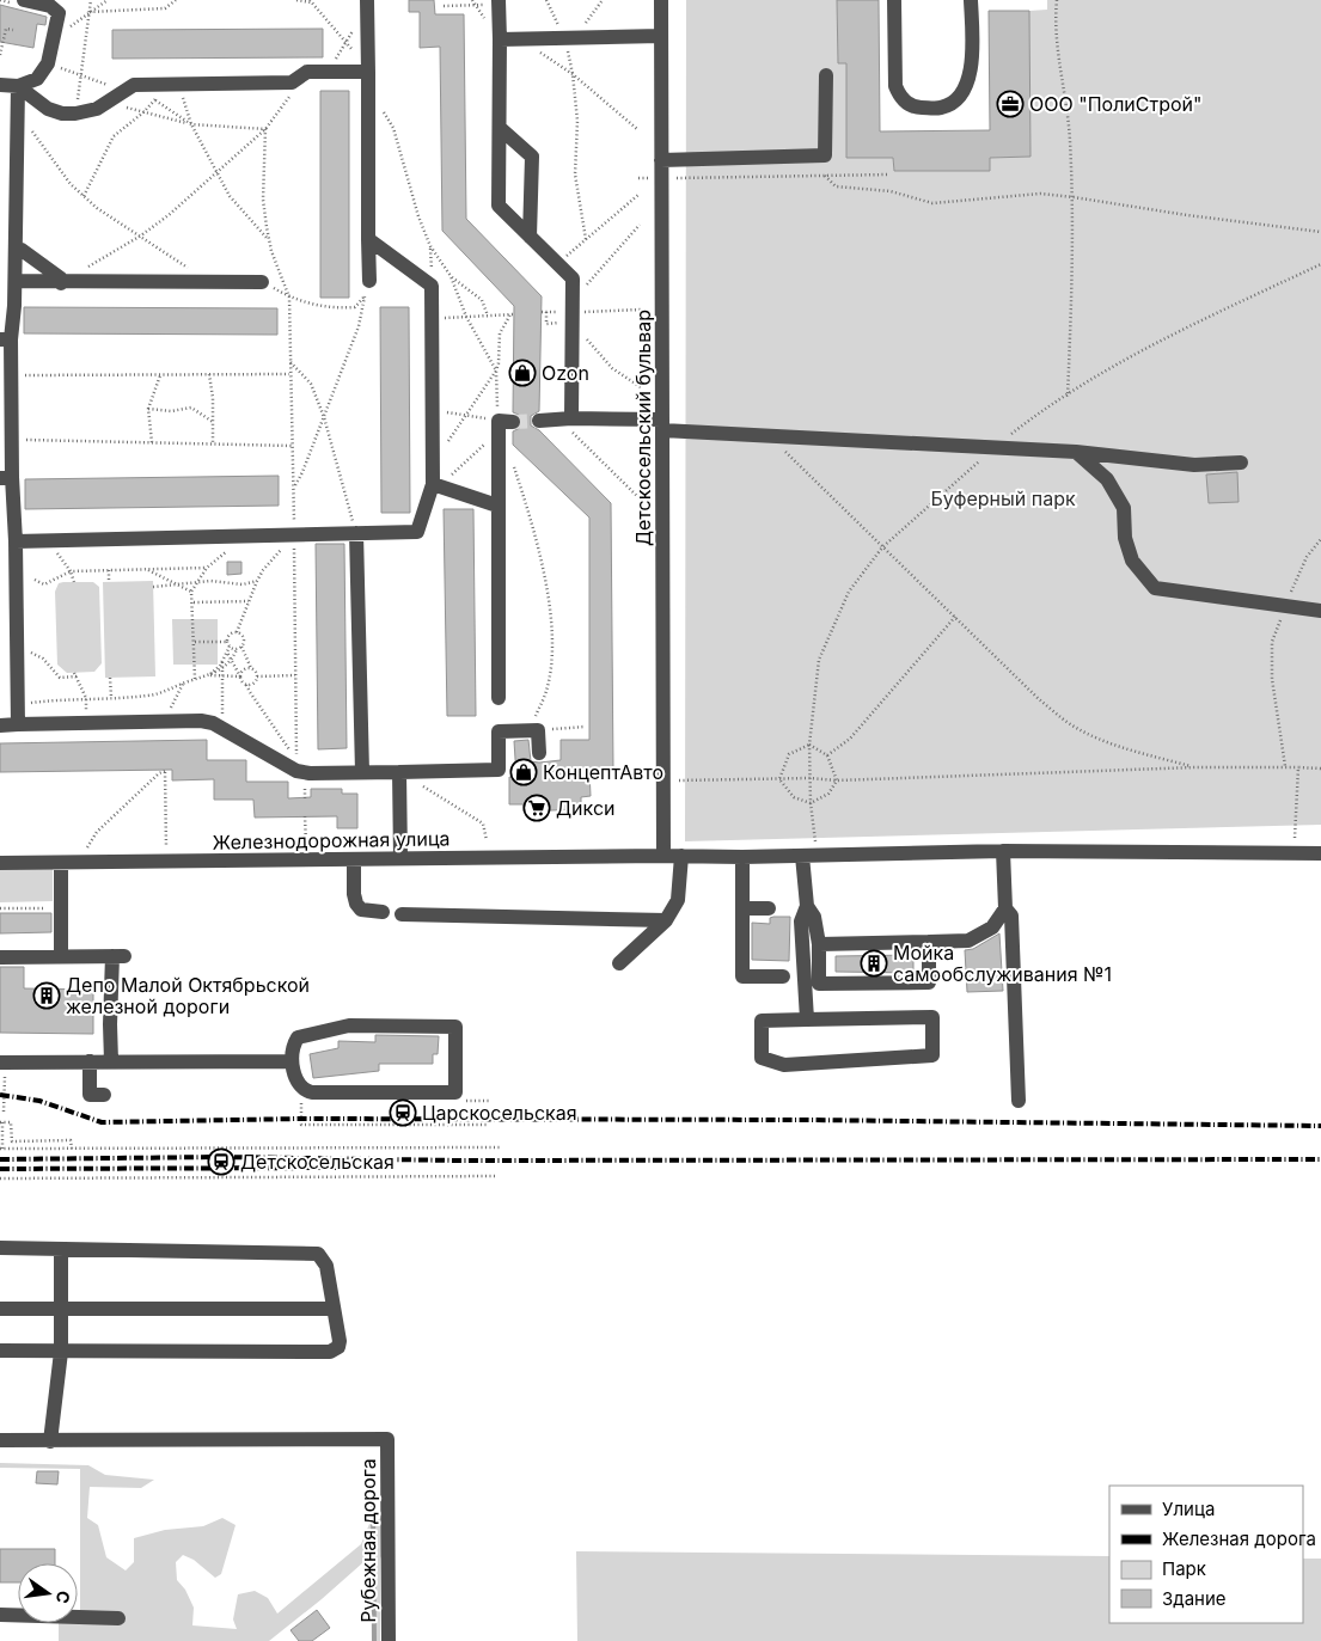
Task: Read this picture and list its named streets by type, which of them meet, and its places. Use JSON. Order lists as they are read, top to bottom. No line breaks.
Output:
{"streets":{"street":["Детскосельский бульвар","Железнодорожная улица","Рубежная дорога"]},"crossings":[["Детскосельский бульвар","Железнодорожная улица"]],"parks":["Буферный парк"],"places":{"office":["ООО \"ПолиСтрой\""],"shop":["Ozon","КонцептАвто"],"supermarket":["Дикси"],"building":["Мойка самообслуживания №1","Депо Малой Октябрьской железной дороги"],"station":["Царскосельская","Детскосельская"]},"legend":["Улица","Железная дорога","Парк","Здание"],"north":"right"}
